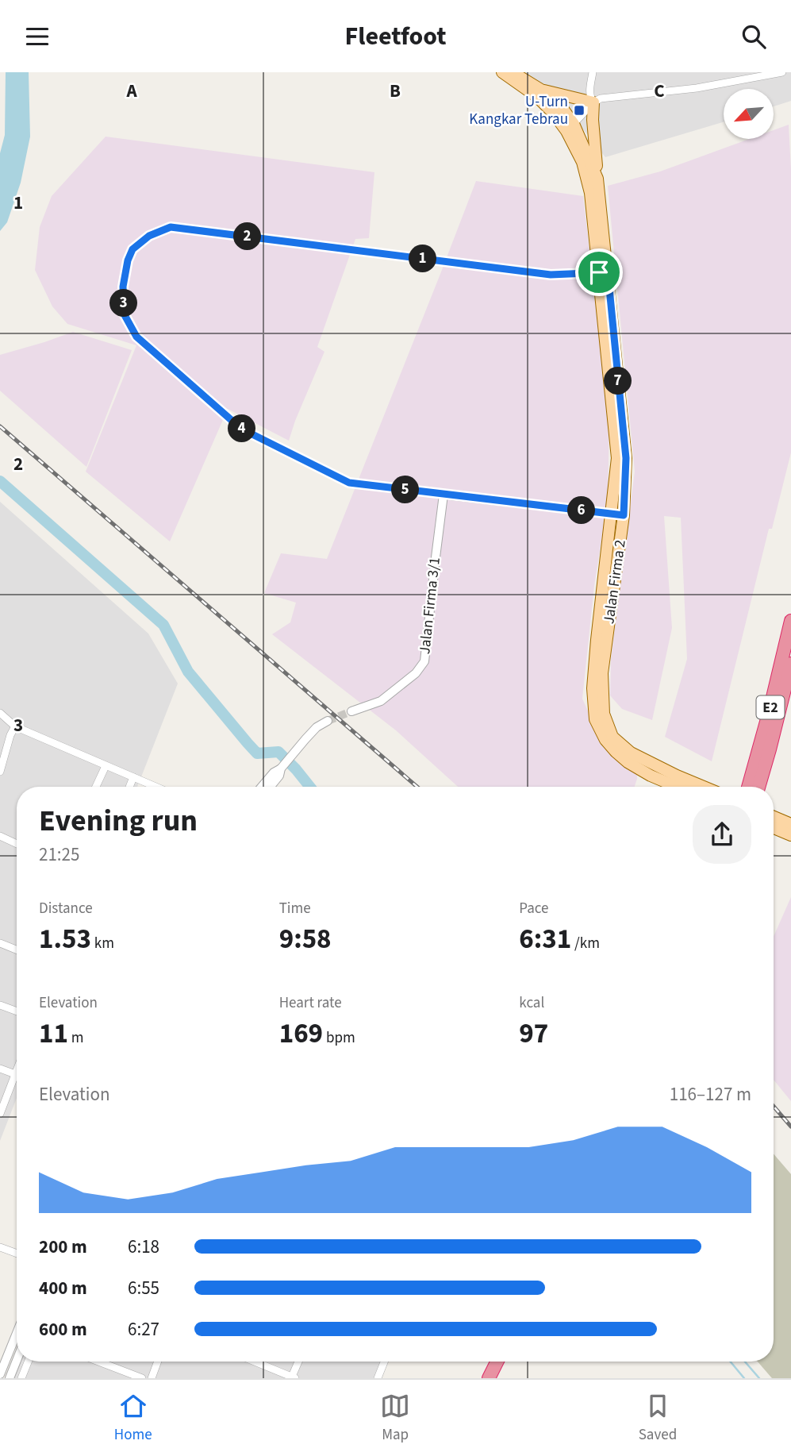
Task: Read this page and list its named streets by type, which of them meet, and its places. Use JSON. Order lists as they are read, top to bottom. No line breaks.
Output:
{"streets":{"highway":["E2"],"main road":["Jalan Firma 2"],"street":["Jalan Firma 3/1"]},"places":{"transit":["U-Turn Kangkar Tebrau"]},"north":"bottom left","page":{"header":"Fleetfoot","pins":["2","1","3","7","4","5","6"],"heading":["Evening run","21:25"],"stats":[["Distance","1.53 km"],["Time","9:58"],["Pace","6:31 /km"],["Elevation","11 m"],["Heart rate","169 bpm"],["kcal","97"]],"chart":["Elevation","116–127 m"],"list":[{"name":"200 m","note":"6:18"},{"name":"400 m","note":"6:55"},{"name":"600 m","note":"6:27"}],"tabs":["Home","Map","Saved"]},"grid":{"columns":["A","B","C"],"rows":["1","2","3"]}}
